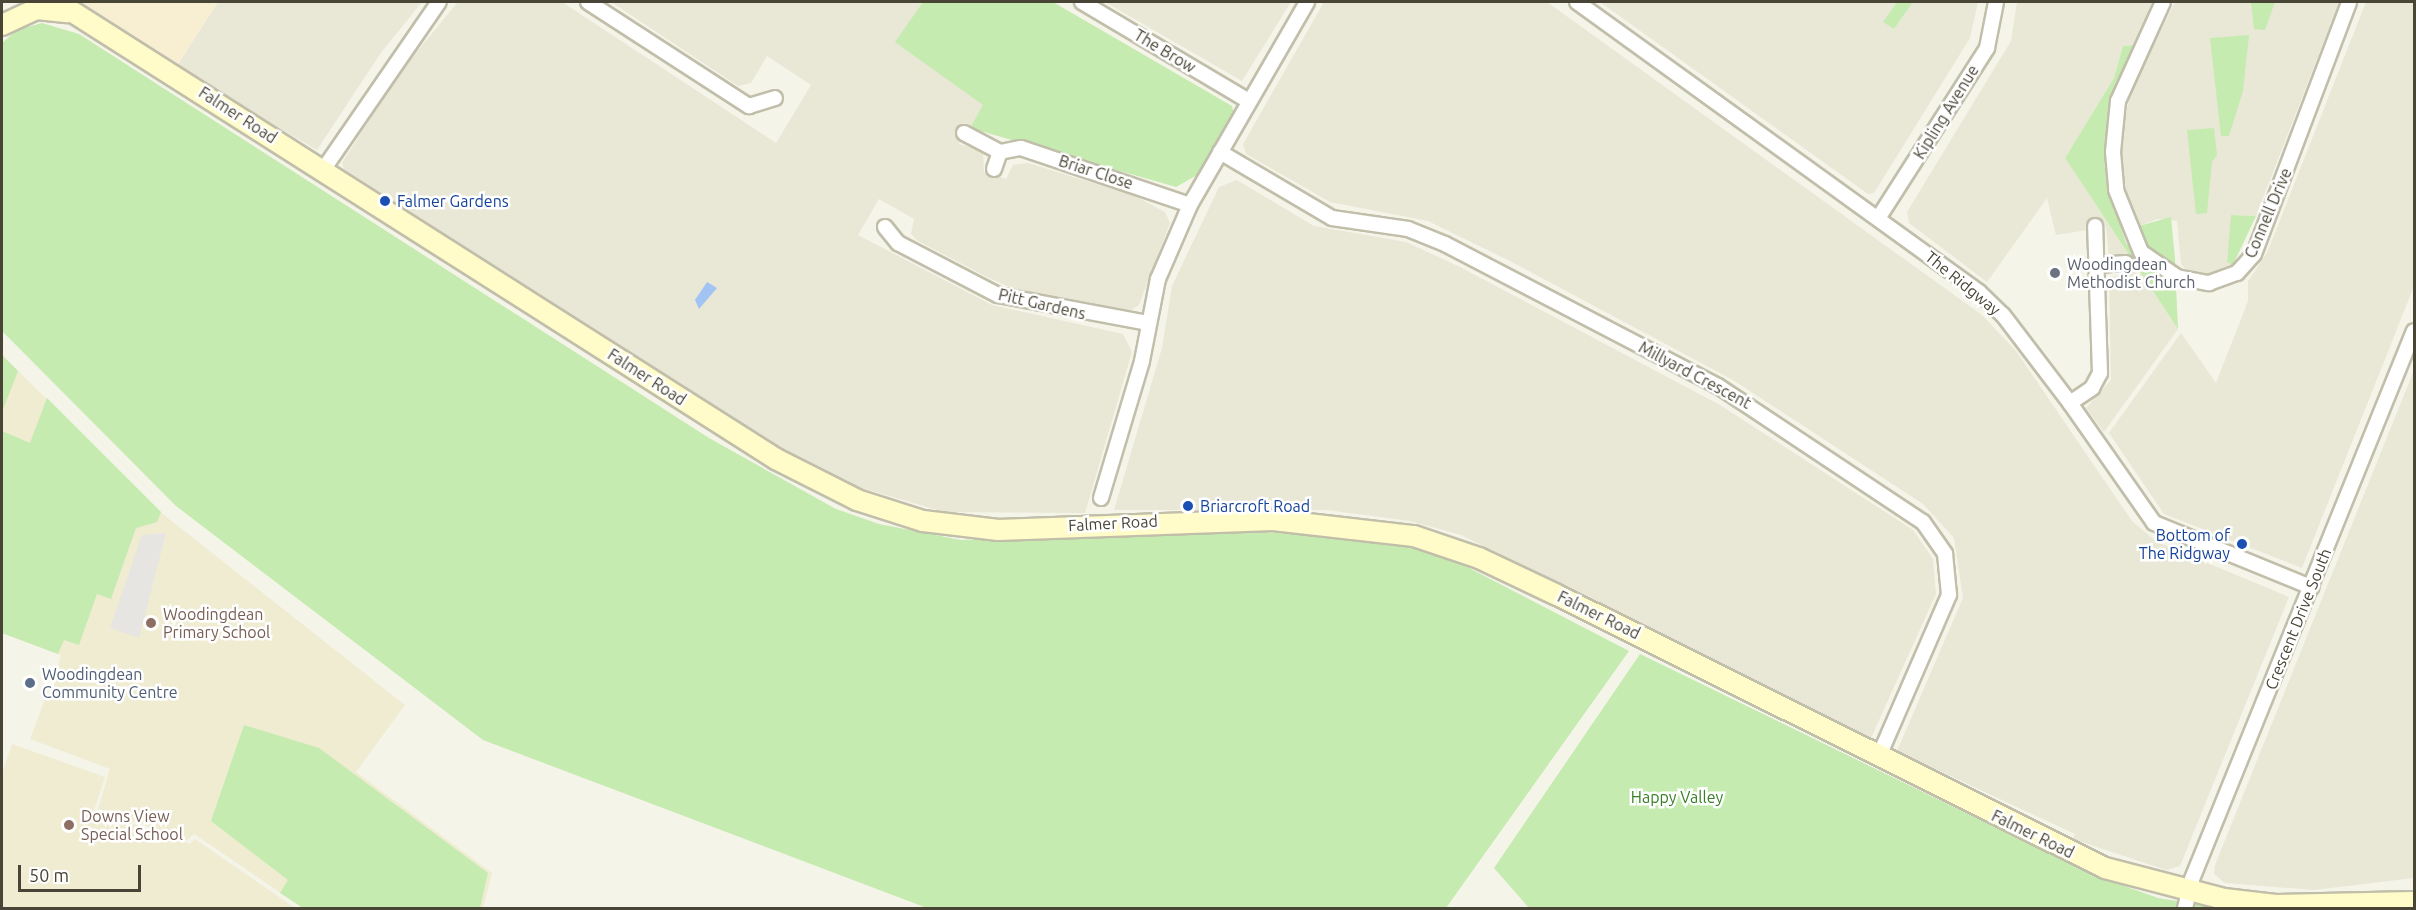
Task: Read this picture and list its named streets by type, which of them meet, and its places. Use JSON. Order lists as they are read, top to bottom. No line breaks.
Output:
{"streets":{"main road":["Falmer Road"],"street":["The Brow","Kipling Avenue","Briar Close","Connell Drive","The Ridgway","Pitt Gardens","Millyard Crescent","Crescent Drive South"]},"crossings":[["Kipling Avenue","The Ridgway"],["Falmer Road","Millyard Crescent"],["Falmer Road","Crescent Drive South"],["The Ridgway","Crescent Drive South"]],"parks":["Happy Valley"],"places":["Falmer Gardens","Woodingdean Methodist Church","Briarcroft Road","Bottom of The Ridgway","Woodingdean Primary School","Woodingdean Community Centre","Downs View Special School"],"scale_bar":"50 m"}
